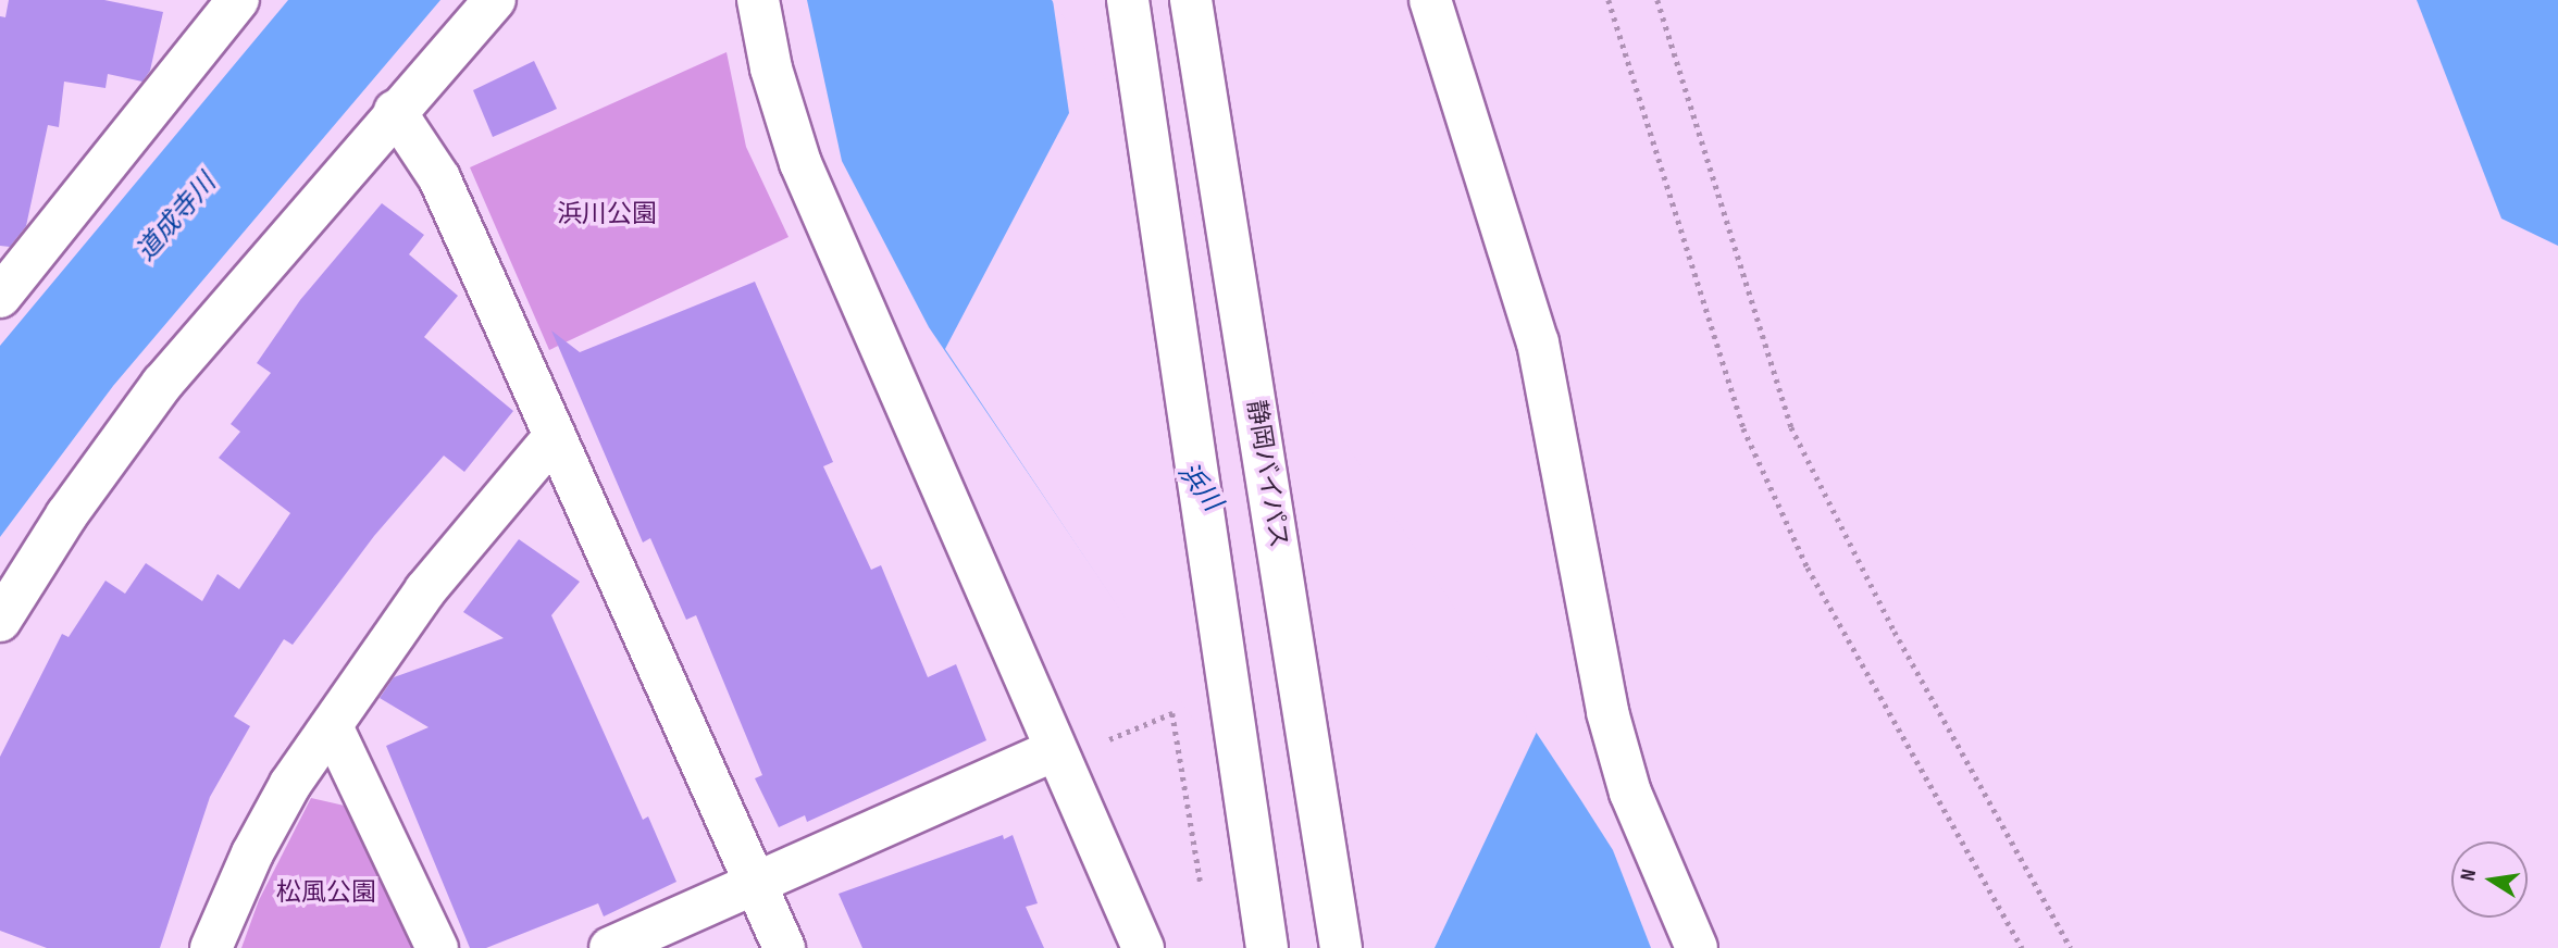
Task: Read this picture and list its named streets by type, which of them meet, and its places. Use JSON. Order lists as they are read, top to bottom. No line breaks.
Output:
{"streets":{"main road":["静岡バイパス"]},"water":["道成寺川","浜川"],"parks":["浜川公園","松風公園"],"north":"left"}
